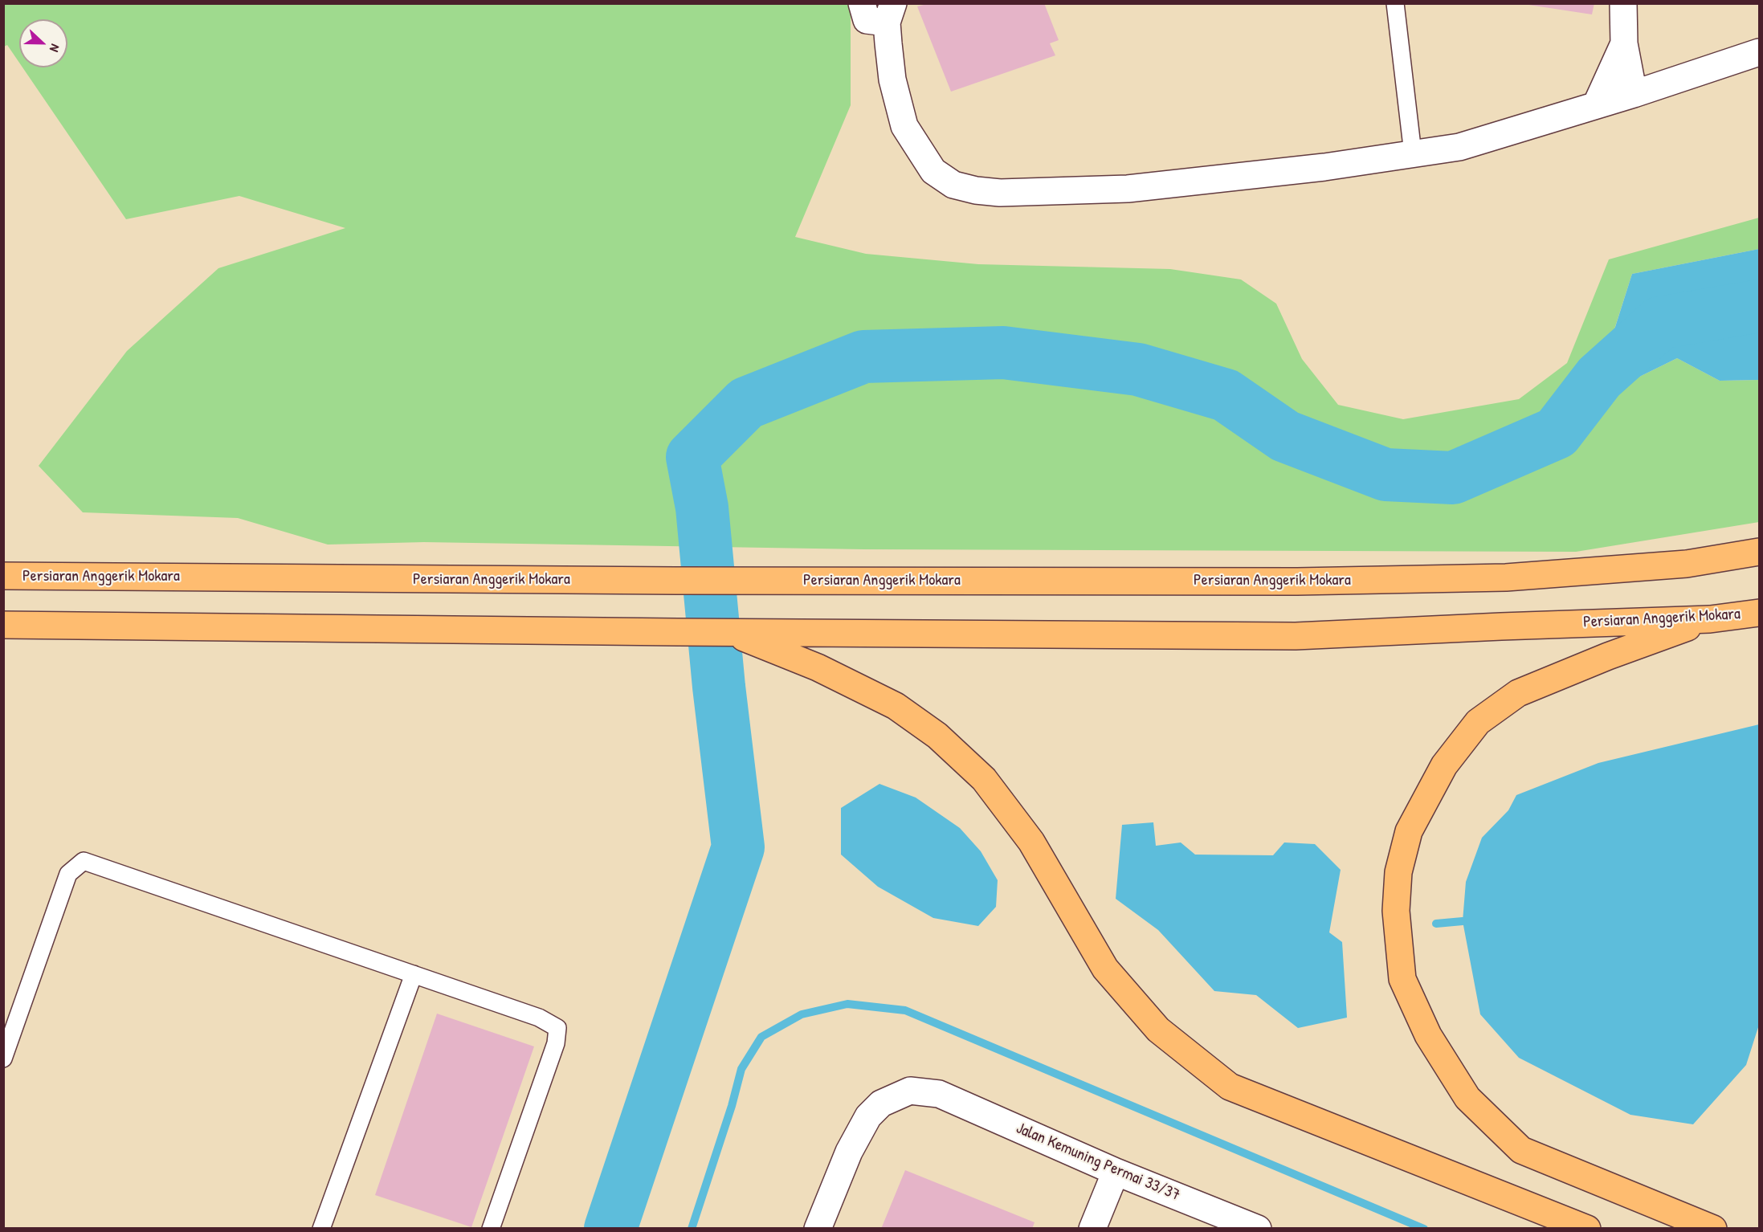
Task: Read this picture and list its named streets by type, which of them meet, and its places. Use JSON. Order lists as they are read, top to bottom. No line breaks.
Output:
{"streets":{"main road":["Persiaran Anggerik Mokara"],"street":["Jalan Kemuning Permai 33/37"]},"north":"right"}
